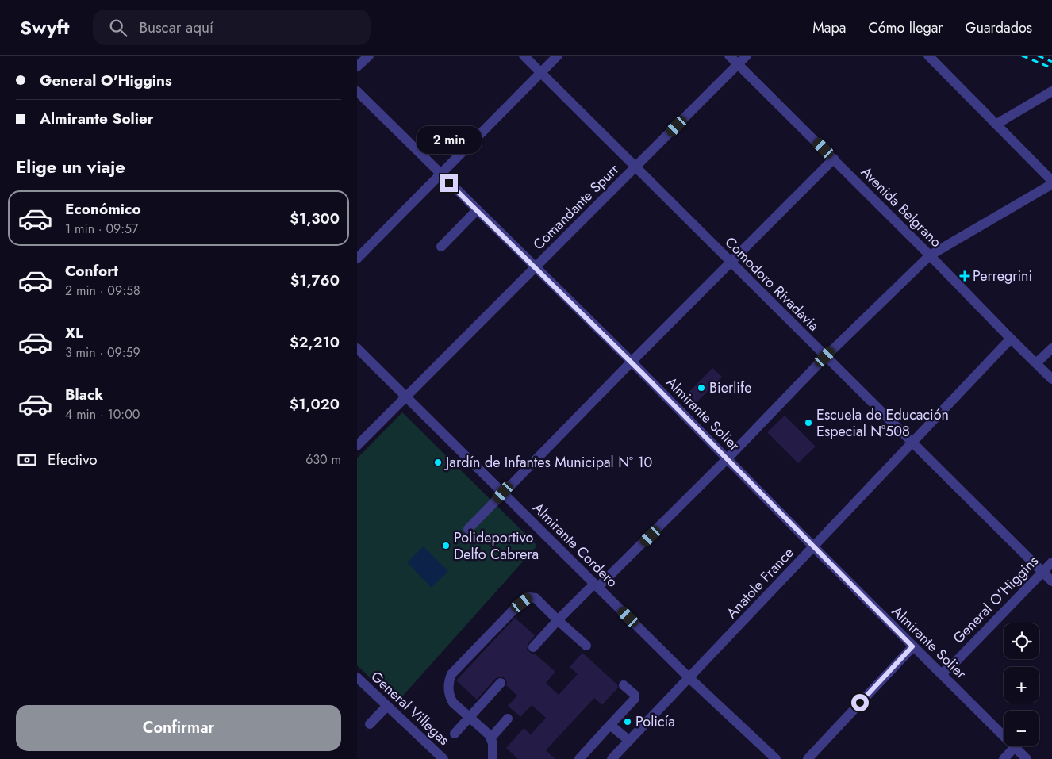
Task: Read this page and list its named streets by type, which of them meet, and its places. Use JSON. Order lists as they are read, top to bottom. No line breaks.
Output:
{"streets":{"street":["Comandante Spurr","Avenida Belgrano","Comodoro Rivadavia","Almirante Solier","Almirante Cordero","Anatole France","General O'Higgins","General Villegas"]},"crossings":[["Comandante Spurr","Avenida Belgrano"],["Comandante Spurr","Comodoro Rivadavia"],["Comandante Spurr","Almirante Solier"],["Comandante Spurr","Almirante Cordero"],["Avenida Belgrano","Anatole France"],["Comodoro Rivadavia","Anatole France"],["Comodoro Rivadavia","General O'Higgins"],["Almirante Solier","Anatole France"],["Almirante Solier","General O'Higgins"],["Almirante Cordero","Anatole France"]],"places":{"health":["Perregrini"],"other":["Bierlife","Escuela de Educación Especial N°508","Jardín de Infantes Municipal Nº 10","Polideportivo Delfo Cabrera","Policía"]},"page":{"header":"Swyft","search":"Buscar aquí","nav":["Mapa","Cómo llegar","Guardados"],"banner":["General O'Higgins","Almirante Solier"],"bubble":"2 min","heading":"Elige un viaje","list":[{"name":"Económico","note":"1 min · 09:57","value":"$1,300"},{"name":"Confort","note":"2 min · 09:58","value":"$1,760"},{"name":"XL","note":"3 min · 09:59","value":"$2,210"},{"name":"Black","note":"4 min · 10:00","value":"$1,020"}],"pay":["Efectivo","630 m"],"map_buttons":["+","−"],"buttons":"Confirmar"}}
